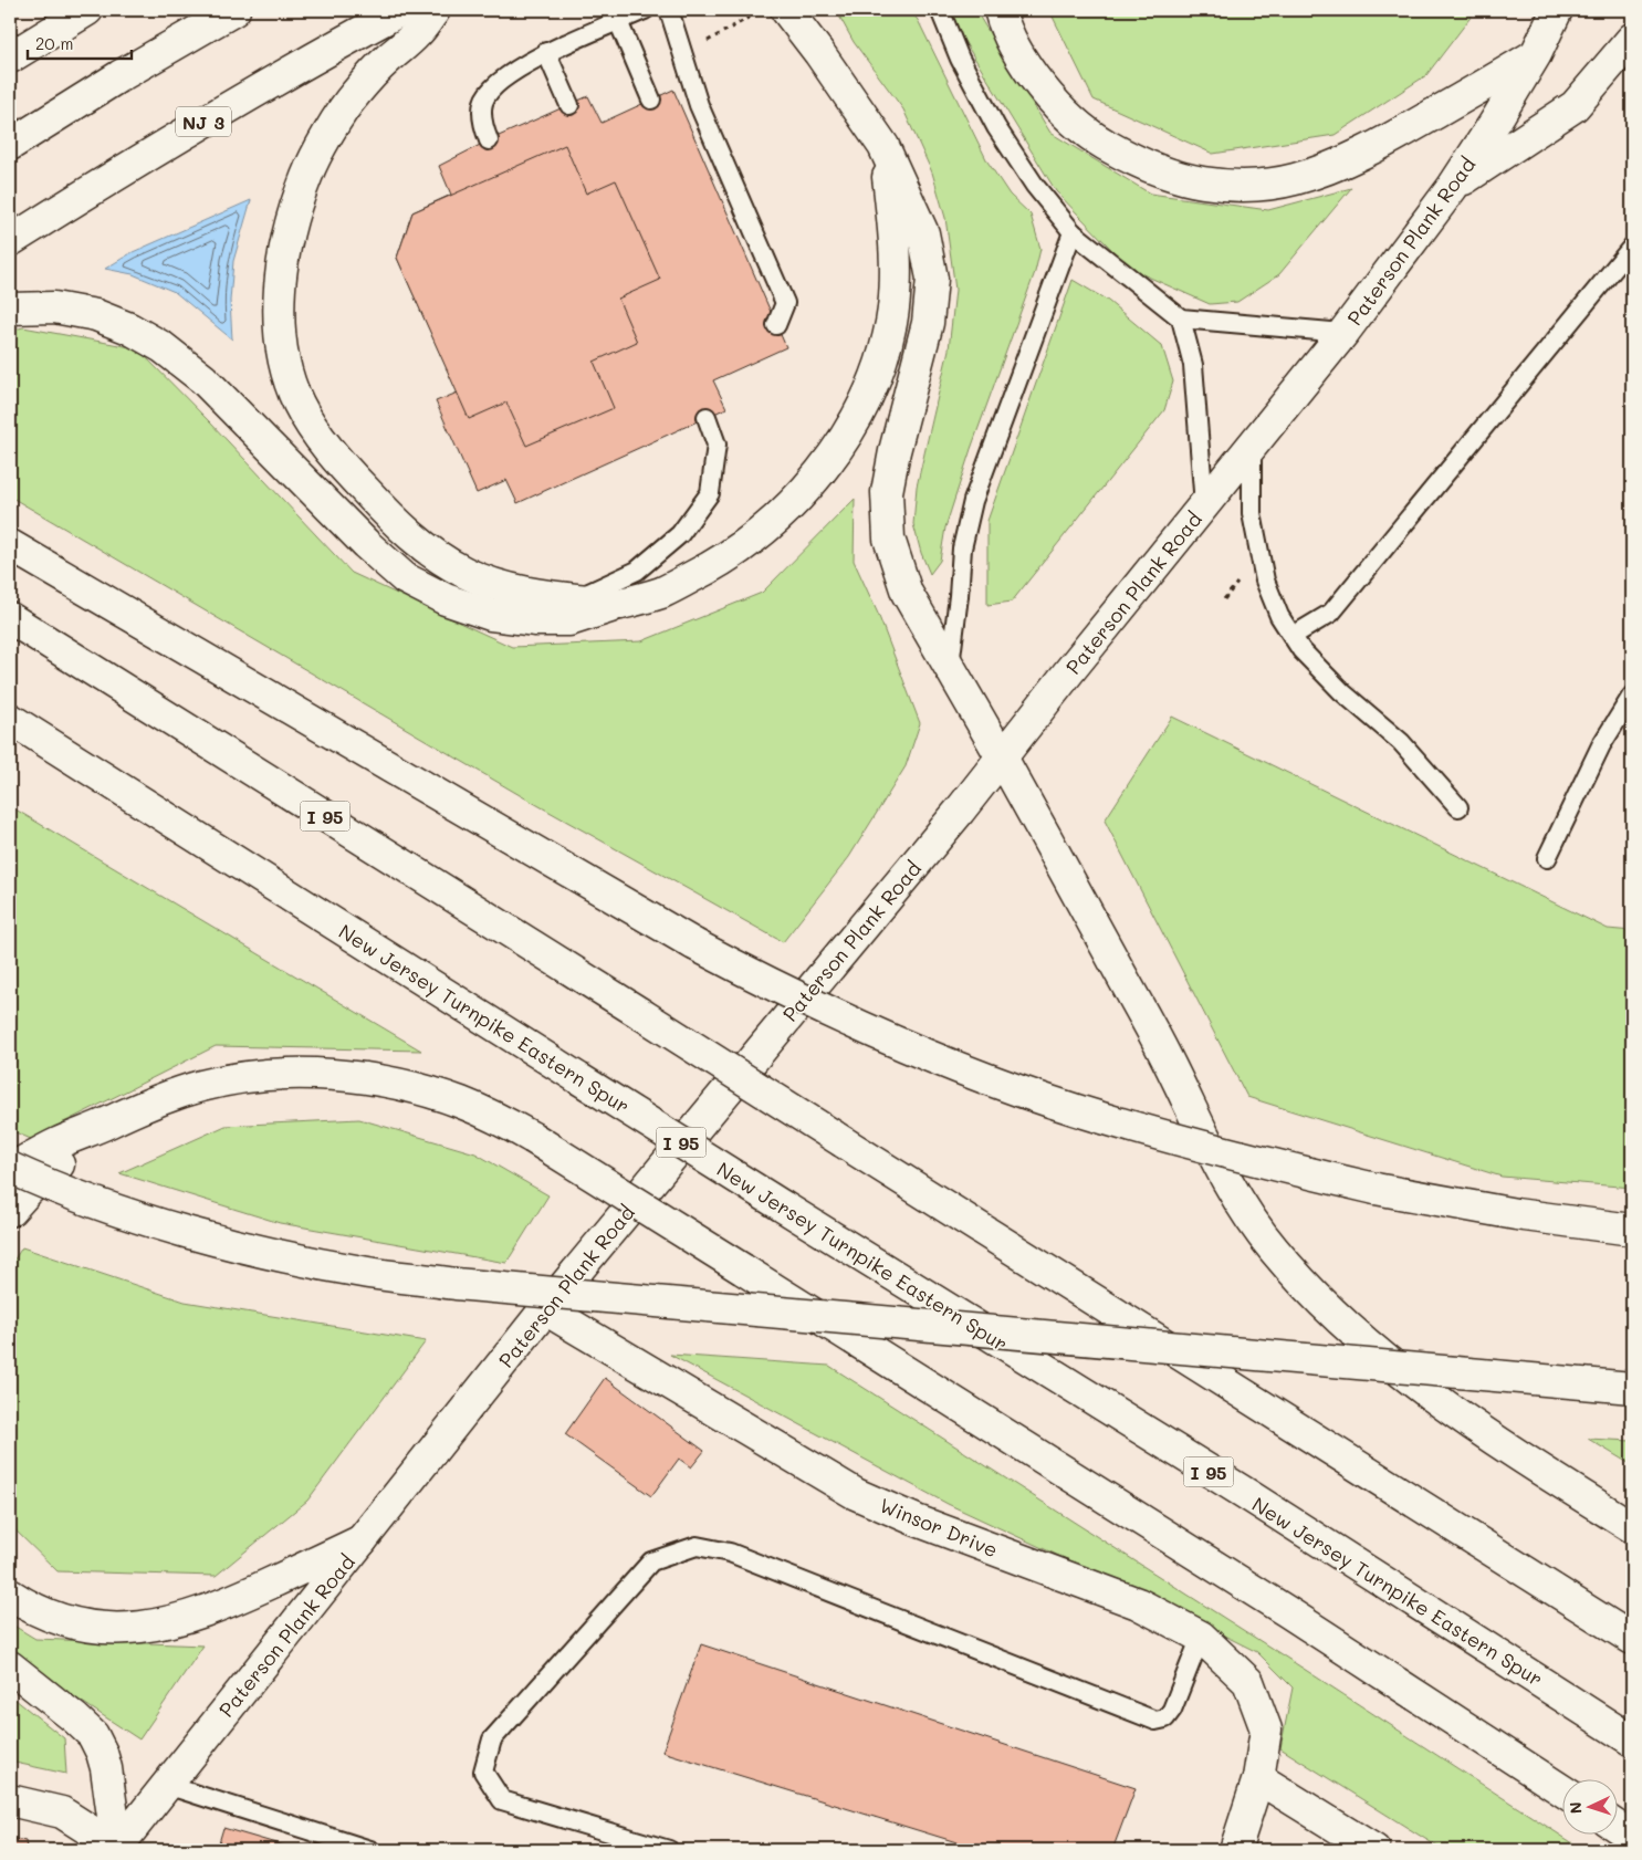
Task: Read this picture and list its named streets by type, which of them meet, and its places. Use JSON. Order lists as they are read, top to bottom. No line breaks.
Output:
{"streets":{"main road":["NJ 3","Paterson Plank Road","I 95","New Jersey Turnpike Eastern Spur","Winsor Drive"]},"crossings":[["Paterson Plank Road","Winsor Drive"]],"scale_bar":"20 m","north":"left"}
